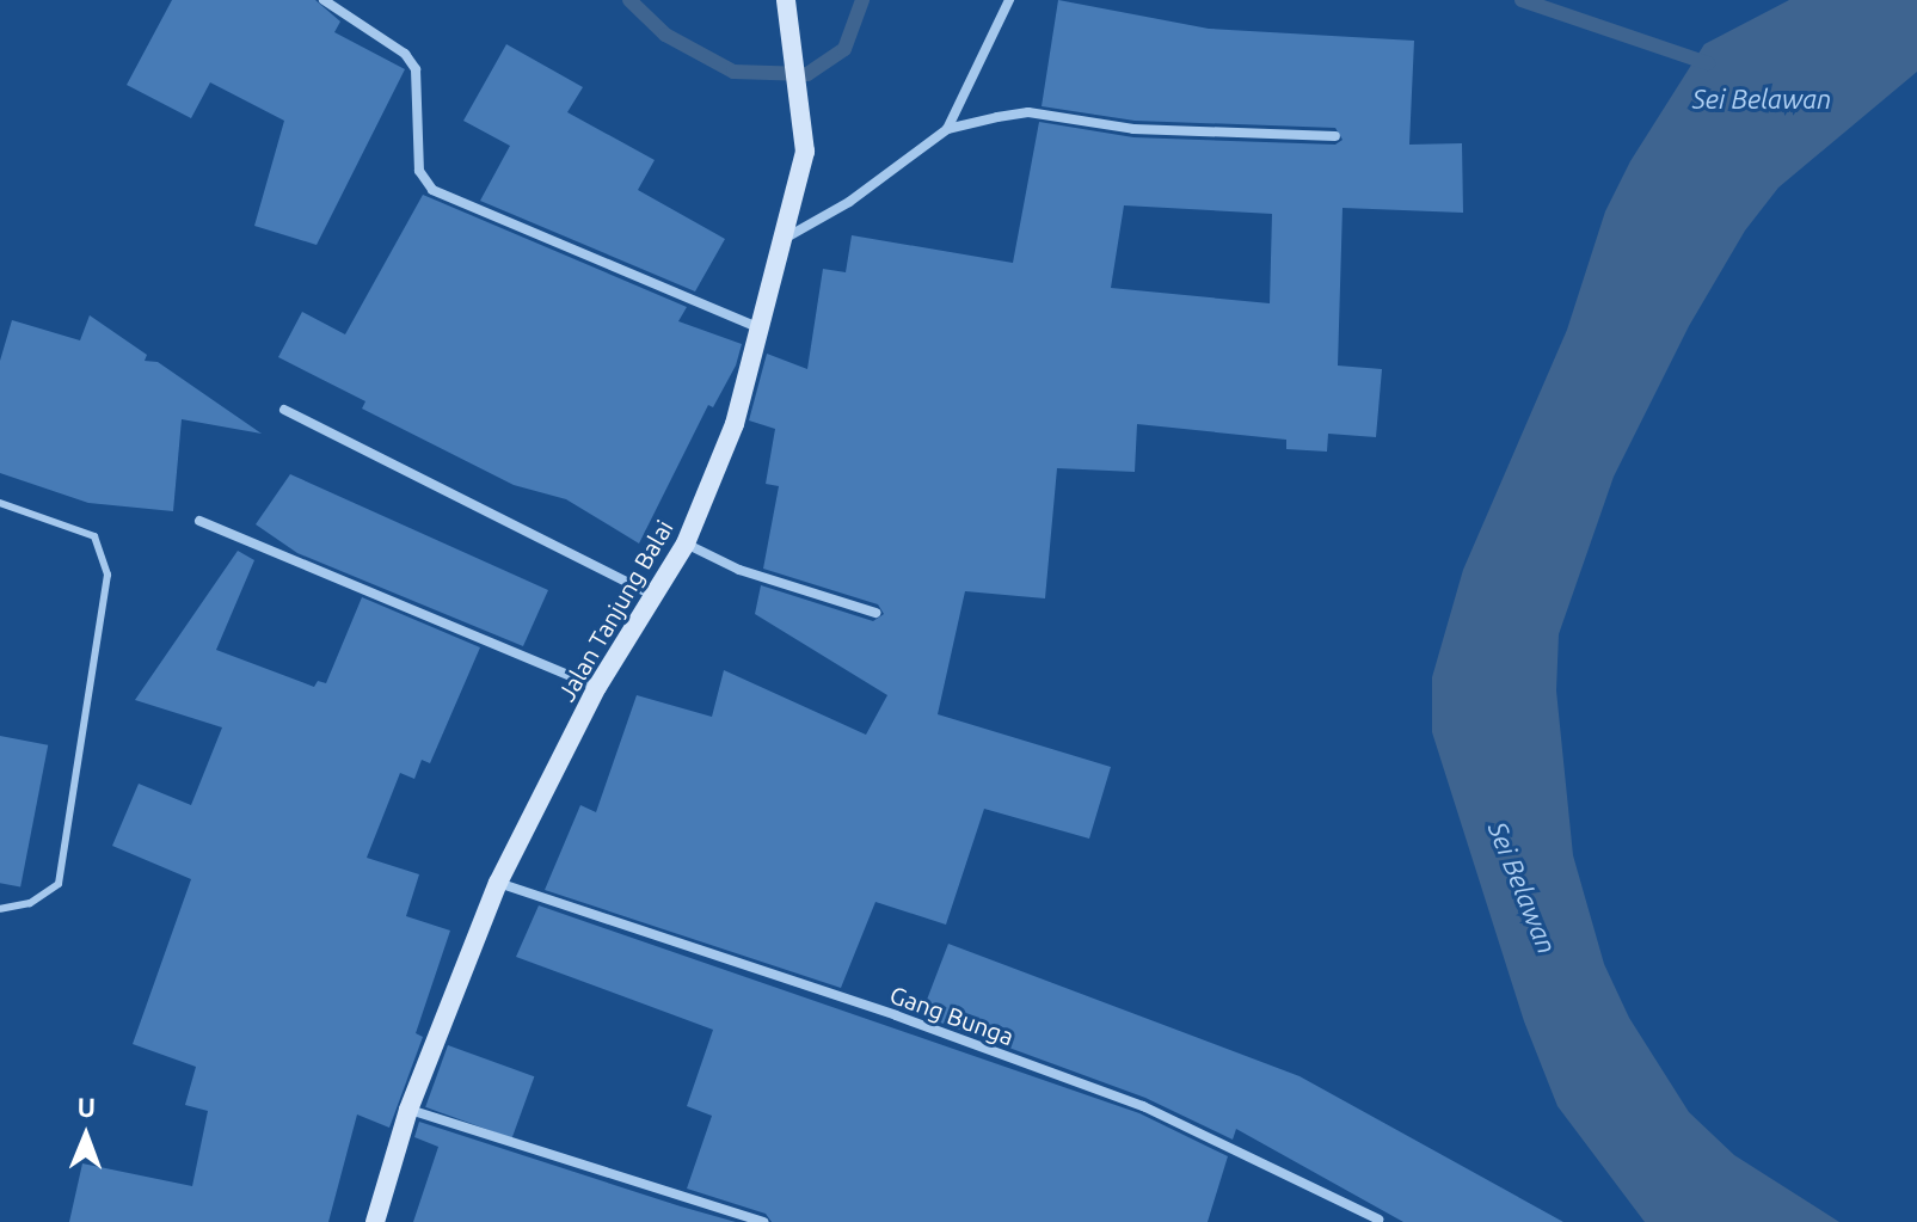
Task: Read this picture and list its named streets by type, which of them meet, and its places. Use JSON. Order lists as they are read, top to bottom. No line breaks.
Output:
{"streets":{"street":["Jalan Tanjung Balai","Gang Bunga"]},"crossings":[["Jalan Tanjung Balai","Gang Bunga"]],"water":["Sei Belawan"],"north":"top"}
